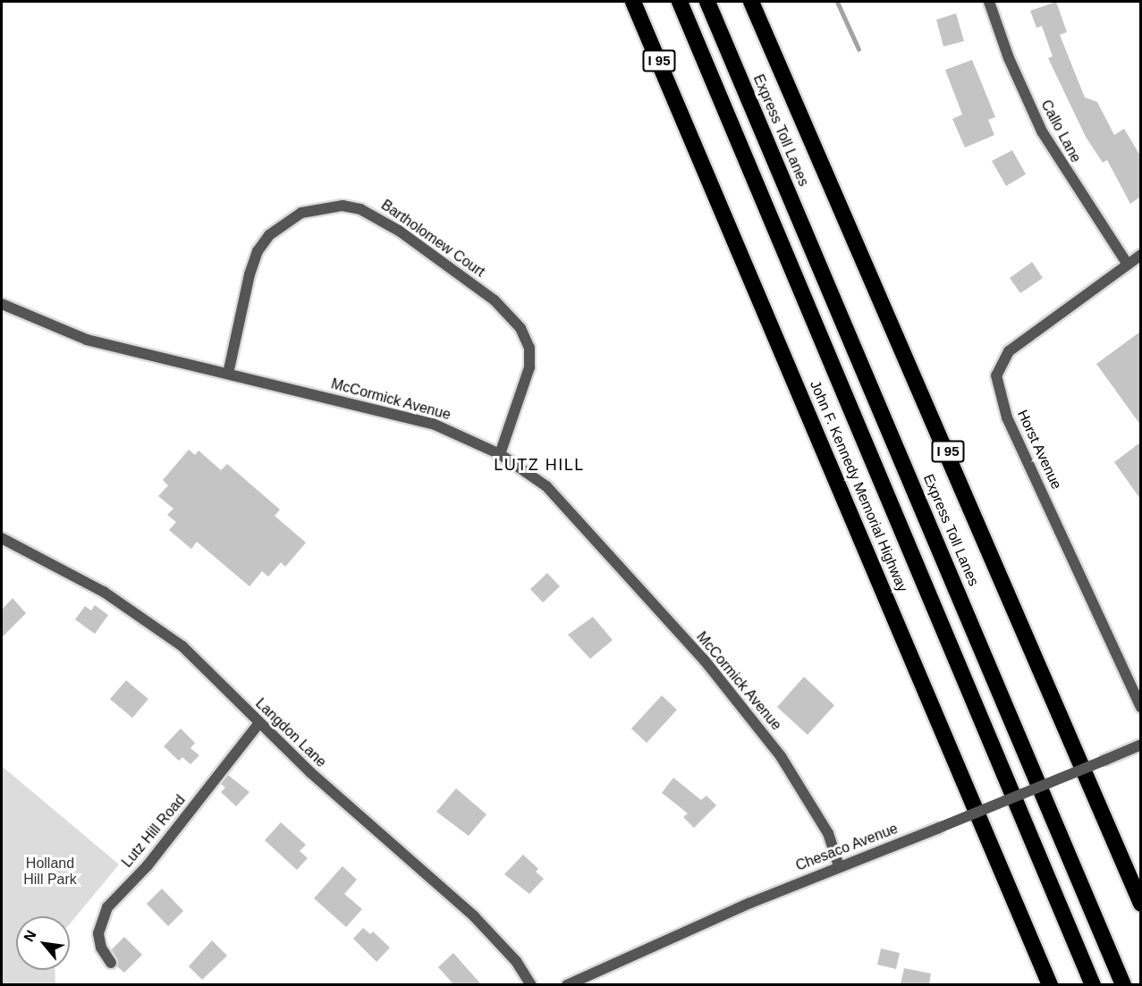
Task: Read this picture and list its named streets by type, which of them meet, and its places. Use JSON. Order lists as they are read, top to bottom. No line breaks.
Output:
{"streets":{"highway":["I 95","Express Toll Lanes","John F. Kennedy Memorial Highway"],"street":["Callo Lane","Bartholomew Court","McCormick Avenue","Horst Avenue","Langdon Lane","Lutz Hill Road","Chesaco Avenue"]},"crossings":[["Callo Lane","Horst Avenue"],["Bartholomew Court","McCormick Avenue"],["McCormick Avenue","Chesaco Avenue"],["Langdon Lane","Lutz Hill Road"]],"districts":["LUTZ HILL"],"parks":["Holland Hill Park"],"north":"top left"}
